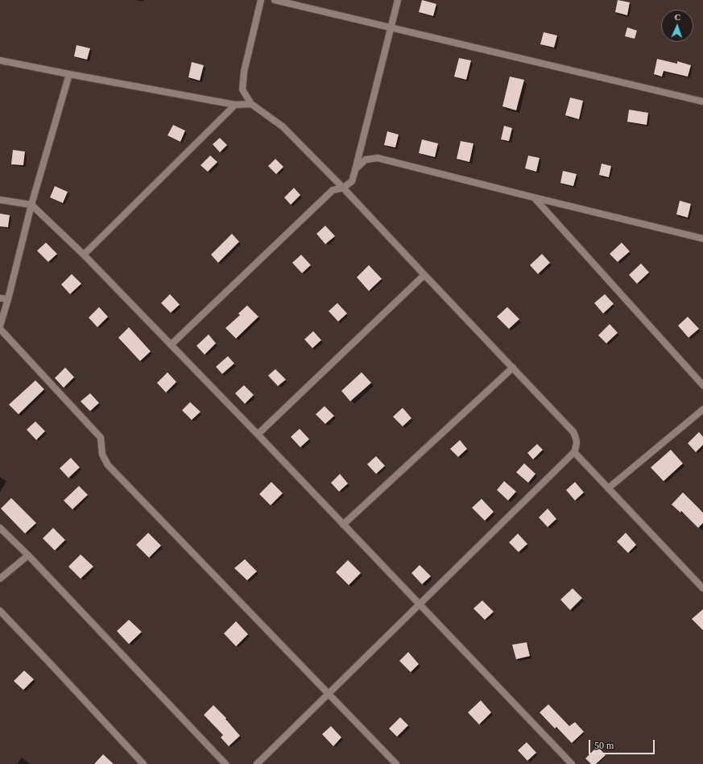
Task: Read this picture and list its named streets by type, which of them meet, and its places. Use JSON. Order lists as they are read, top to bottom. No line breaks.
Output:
{"scale_bar":"50 m","north":"top"}
